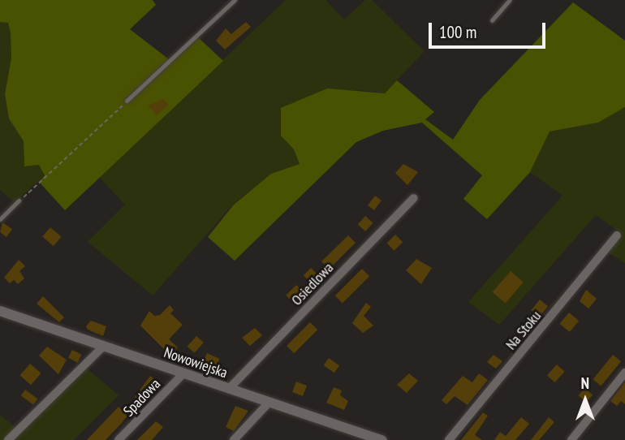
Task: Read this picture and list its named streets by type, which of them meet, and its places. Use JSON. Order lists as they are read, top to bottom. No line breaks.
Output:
{"streets":{"street":["Osiedlowa","Na Stoku","Nowowiejska","Spadowa"]},"crossings":[["Osiedlowa","Nowowiejska"],["Nowowiejska","Spadowa"]],"scale_bar":"100 m","north":"top"}
